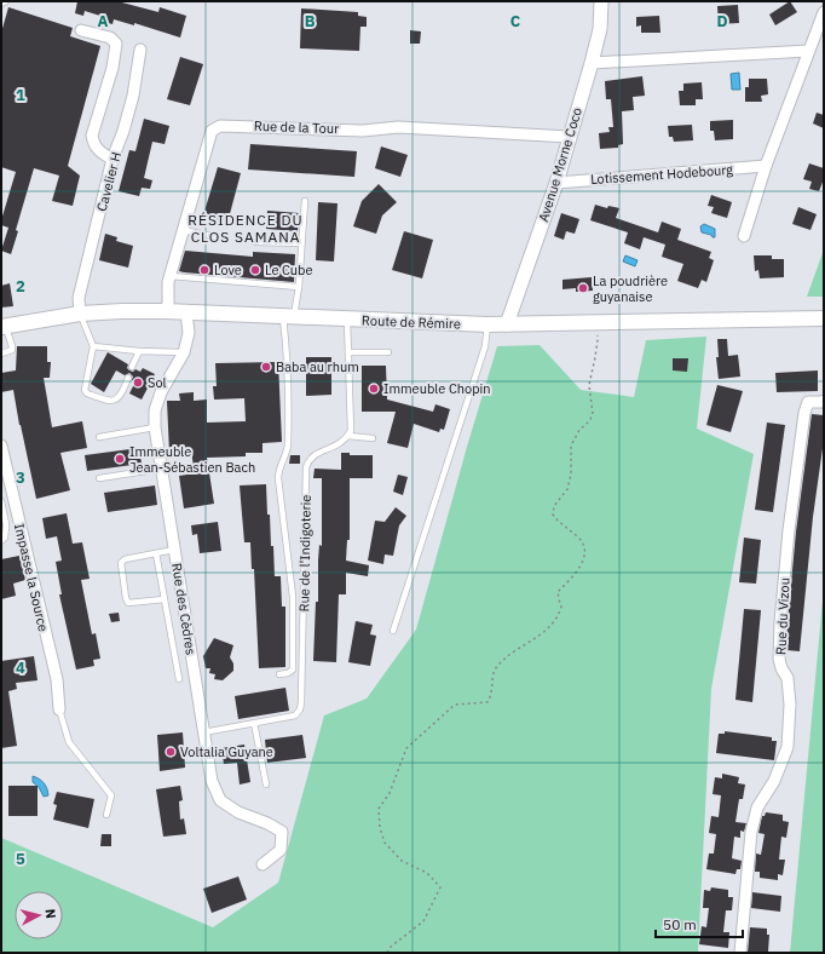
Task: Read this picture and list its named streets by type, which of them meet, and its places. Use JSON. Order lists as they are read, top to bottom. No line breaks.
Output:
{"streets":{"main road":["Route de Rémire"],"street":["Rue de la Tour","Avenue Morne Coco","Lotissement Hodebourg","Cavelier H","Impasse la Source","Rue des Cèdres","Rue du Vizou"],"lane":["Rue de l'Indigoterie"]},"crossings":[["Rue de la Tour","Avenue Morne Coco"],["Rue de la Tour","Route de Rémire"],["Avenue Morne Coco","Lotissement Hodebourg"],["Avenue Morne Coco","Route de Rémire"],["Cavelier H","Route de Rémire"],["Route de Rémire","Rue des Cèdres"],["Rue de l'Indigoterie","Rue des Cèdres"]],"districts":["RÉSIDENCE DU CLOS SAMANA"],"places":["Love","Le Cube","La poudrière guyanaise","Baba au rhum","Sol","Immeuble Chopin","Immeuble Jean-Sébastien Bach","Voltalia Guyane"],"scale_bar":"50 m","north":"right","grid":{"columns":["A","B","C","D"],"rows":["1","2","3","4","5"]}}
